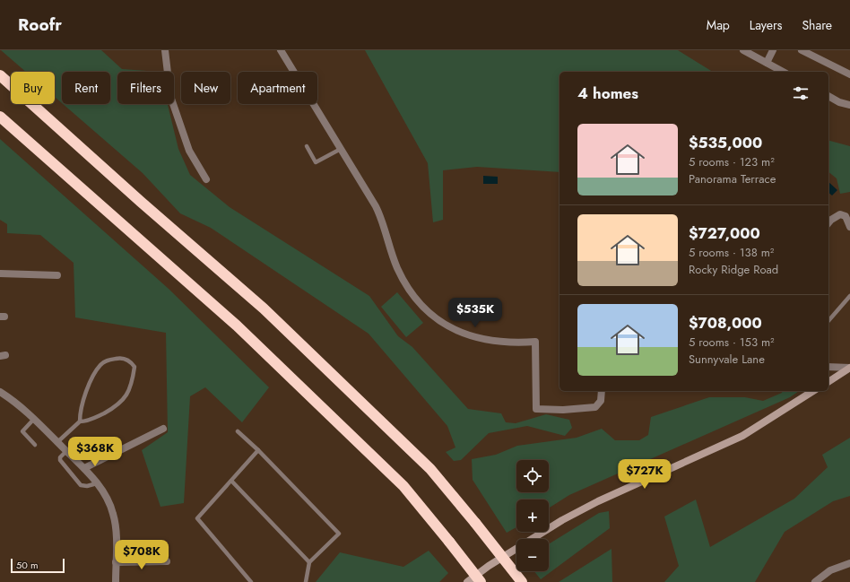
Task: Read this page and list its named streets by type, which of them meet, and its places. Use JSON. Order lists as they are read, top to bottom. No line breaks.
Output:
{"scale_bar":"50 m","page":{"header":"Roofr","nav":["Map","Layers","Share"],"chip":["Buy","Rent","Filters","New","Apartment"],"heading":"4 homes","list":[{"name":"$535,000","note":"5 rooms · 123 m² · Panorama Terrace"},{"name":"$727,000","note":"5 rooms · 138 m² · Rocky Ridge Road"},{"name":"$708,000","note":"5 rooms · 153 m² · Sunnyvale Lane"}],"price":["$535K","$368K","$727K","$708K"],"map_buttons":["+","−"],"scale":"50 m"}}
